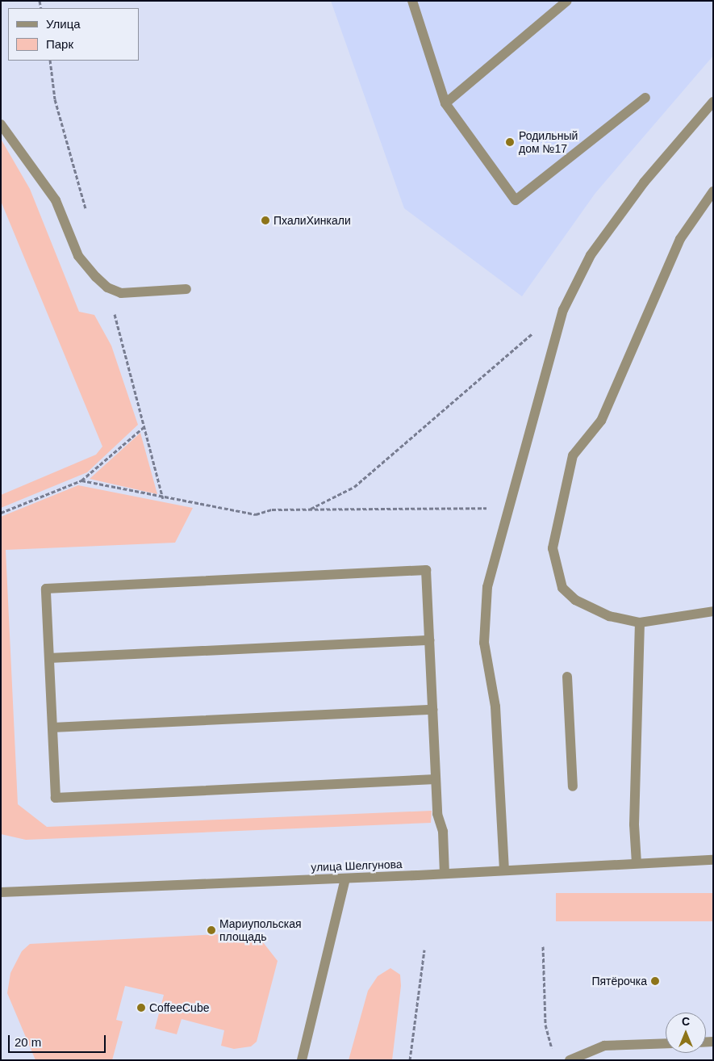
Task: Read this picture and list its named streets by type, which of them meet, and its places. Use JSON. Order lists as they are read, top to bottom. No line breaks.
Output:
{"streets":{"street":["улица Шелгунова"]},"places":["Родильный дом №17","ПхалиХинкали","Мариупольская площадь","Пятёрочка","CoffeeCube"],"legend":["Улица","Парк"],"scale_bar":"20 m","north":"top"}
